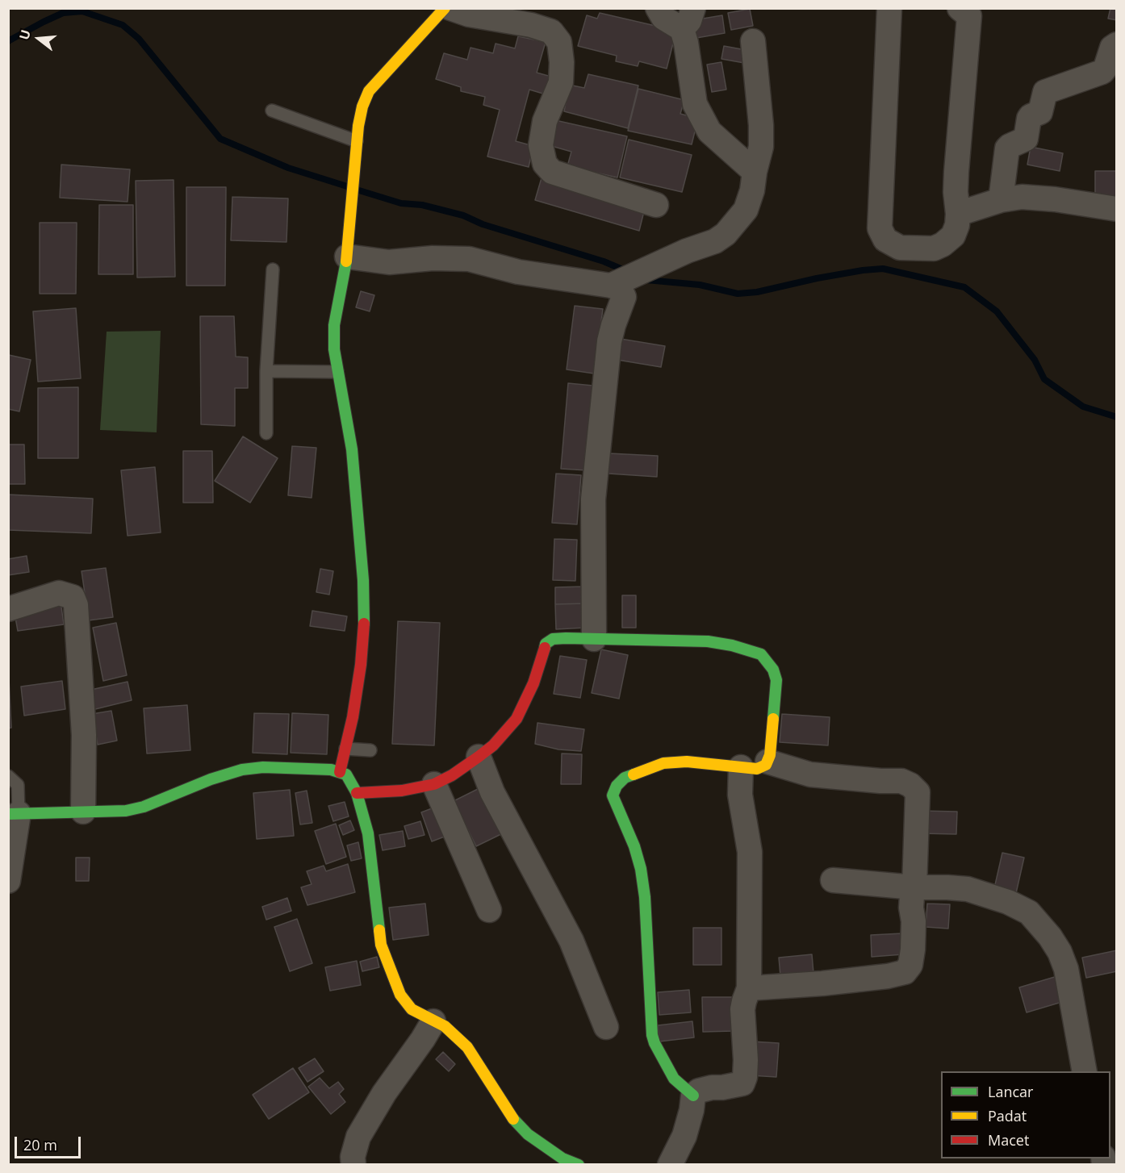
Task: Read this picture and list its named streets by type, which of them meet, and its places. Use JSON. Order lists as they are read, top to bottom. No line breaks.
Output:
{"legend":["Lancar","Padat","Macet"],"scale_bar":"20 m","north":"left"}
